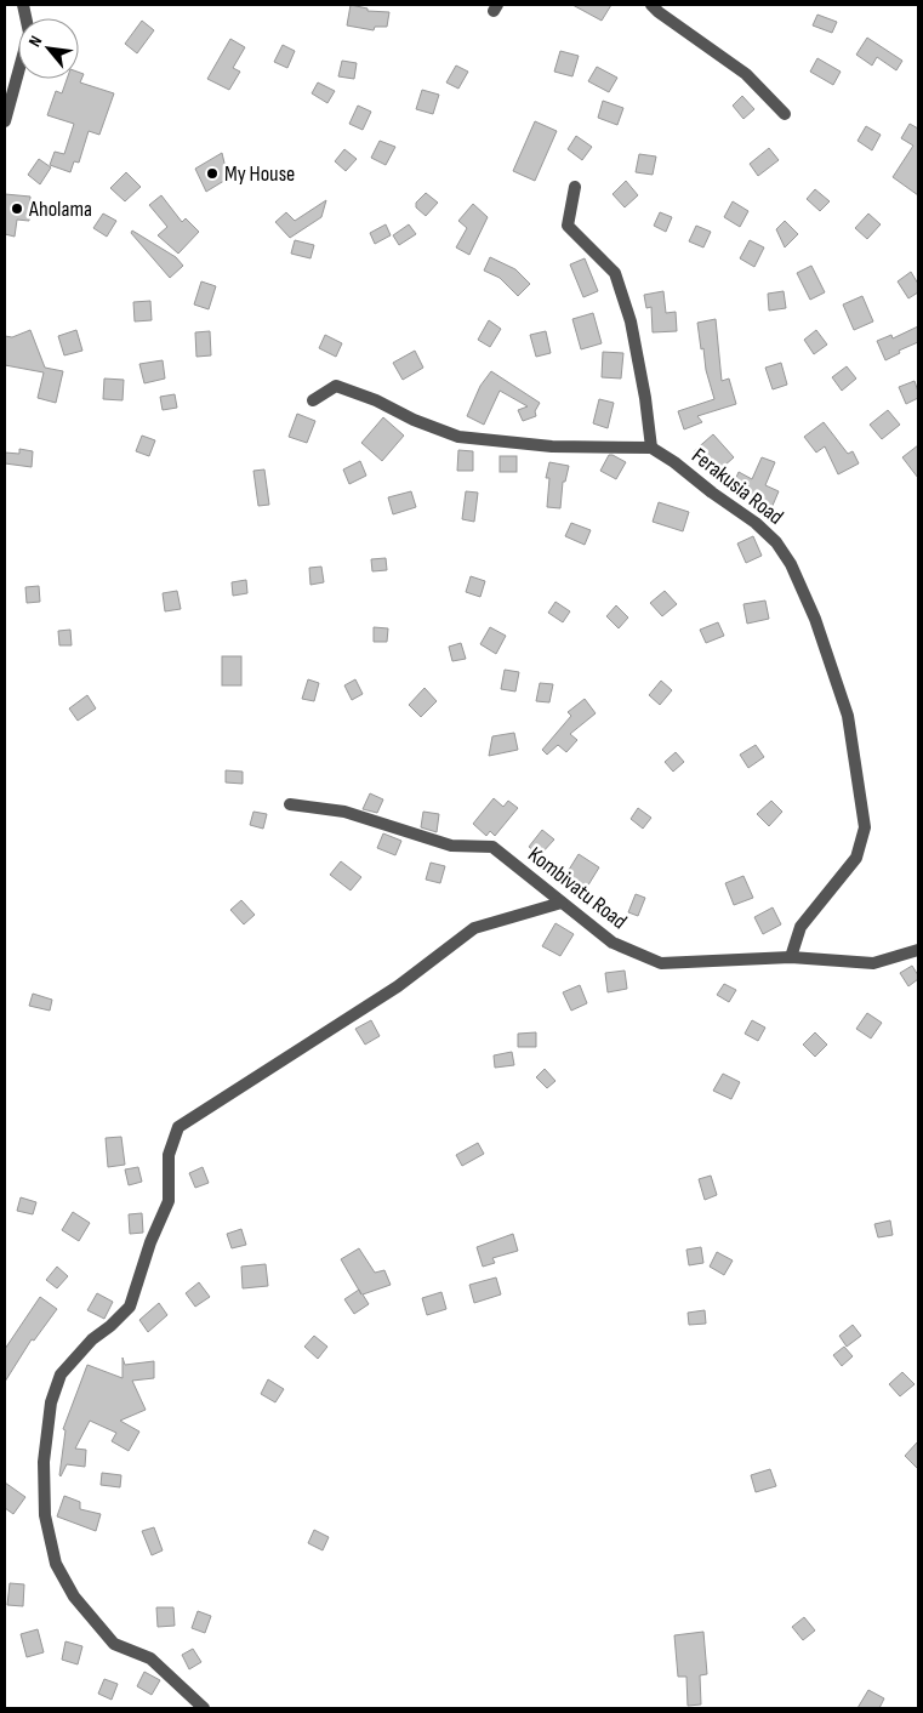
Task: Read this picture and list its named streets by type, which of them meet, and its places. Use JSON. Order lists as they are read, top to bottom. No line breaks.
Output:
{"streets":{"street":["Ferakusia Road","Kombivatu Road"]},"crossings":[["Ferakusia Road","Kombivatu Road"]],"places":["My House","Aholama"],"north":"top left"}
